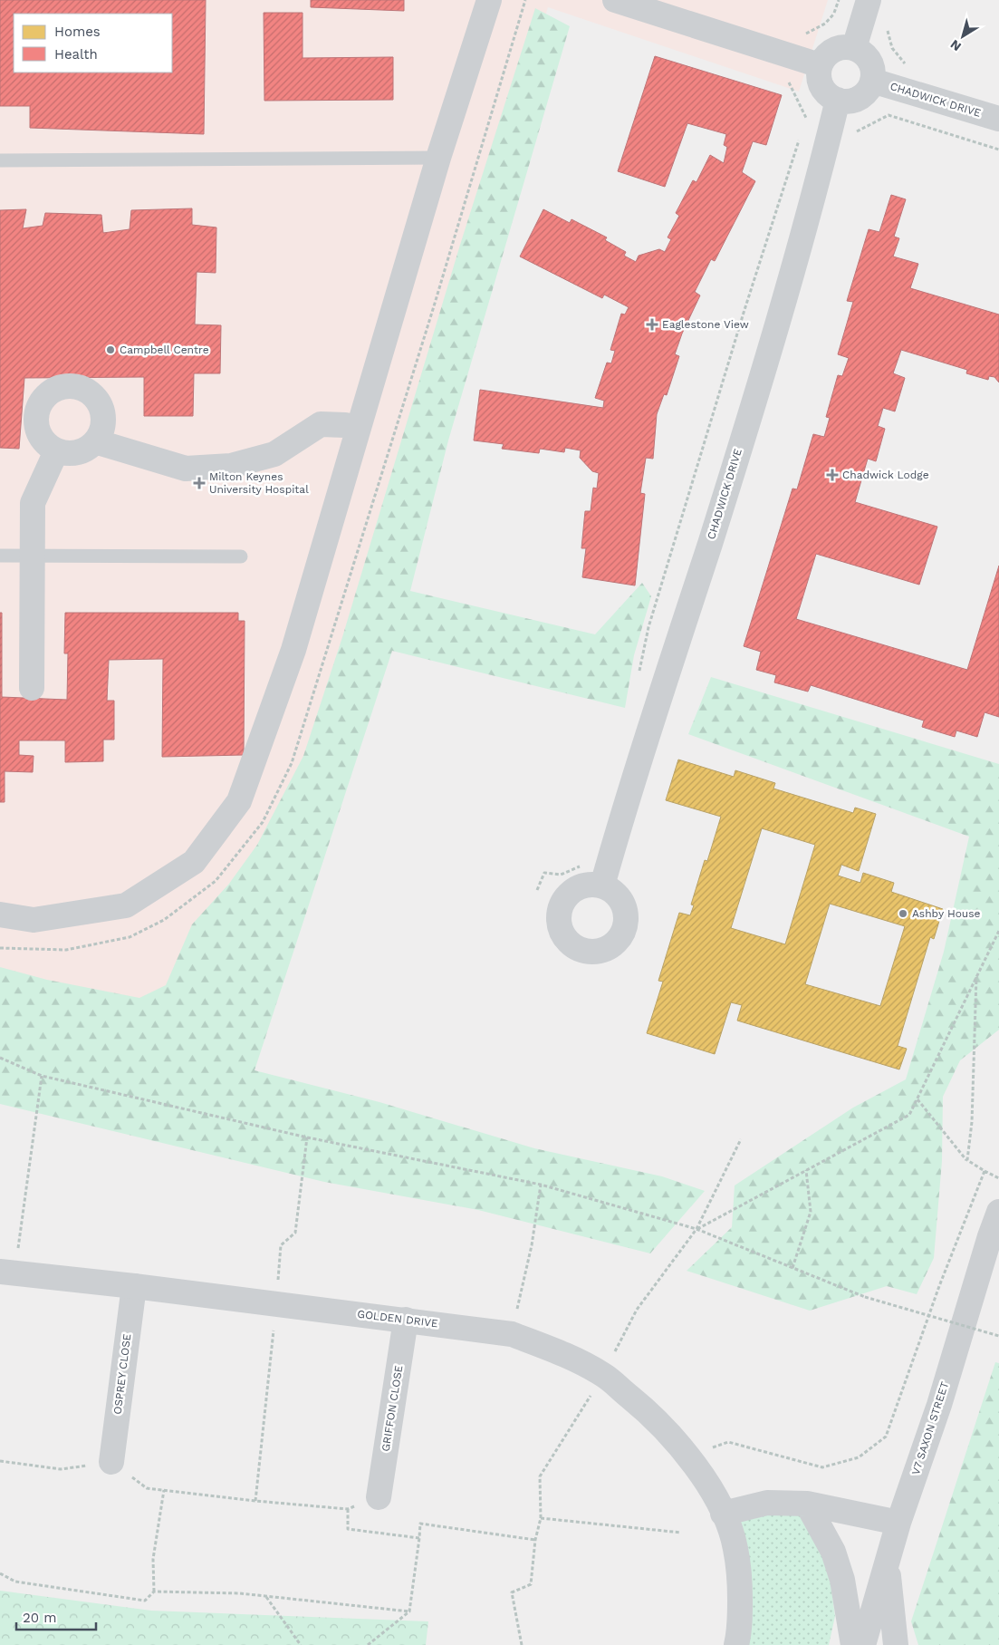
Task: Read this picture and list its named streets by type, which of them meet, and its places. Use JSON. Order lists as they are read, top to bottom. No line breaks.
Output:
{"streets":{"street":["CHADWICK DRIVE","GOLDEN DRIVE","OSPREY CLOSE","GRIFFON CLOSE","V7 SAXON STREET"]},"crossings":[["GOLDEN DRIVE","OSPREY CLOSE"],["GOLDEN DRIVE","GRIFFON CLOSE"]],"places":{"health":["Eaglestone View","Chadwick Lodge","Milton Keynes University Hospital"],"other":["Campbell Centre","Ashby House"]},"legend":["Homes","Health"],"scale_bar":"20 m","north":"bottom left"}
